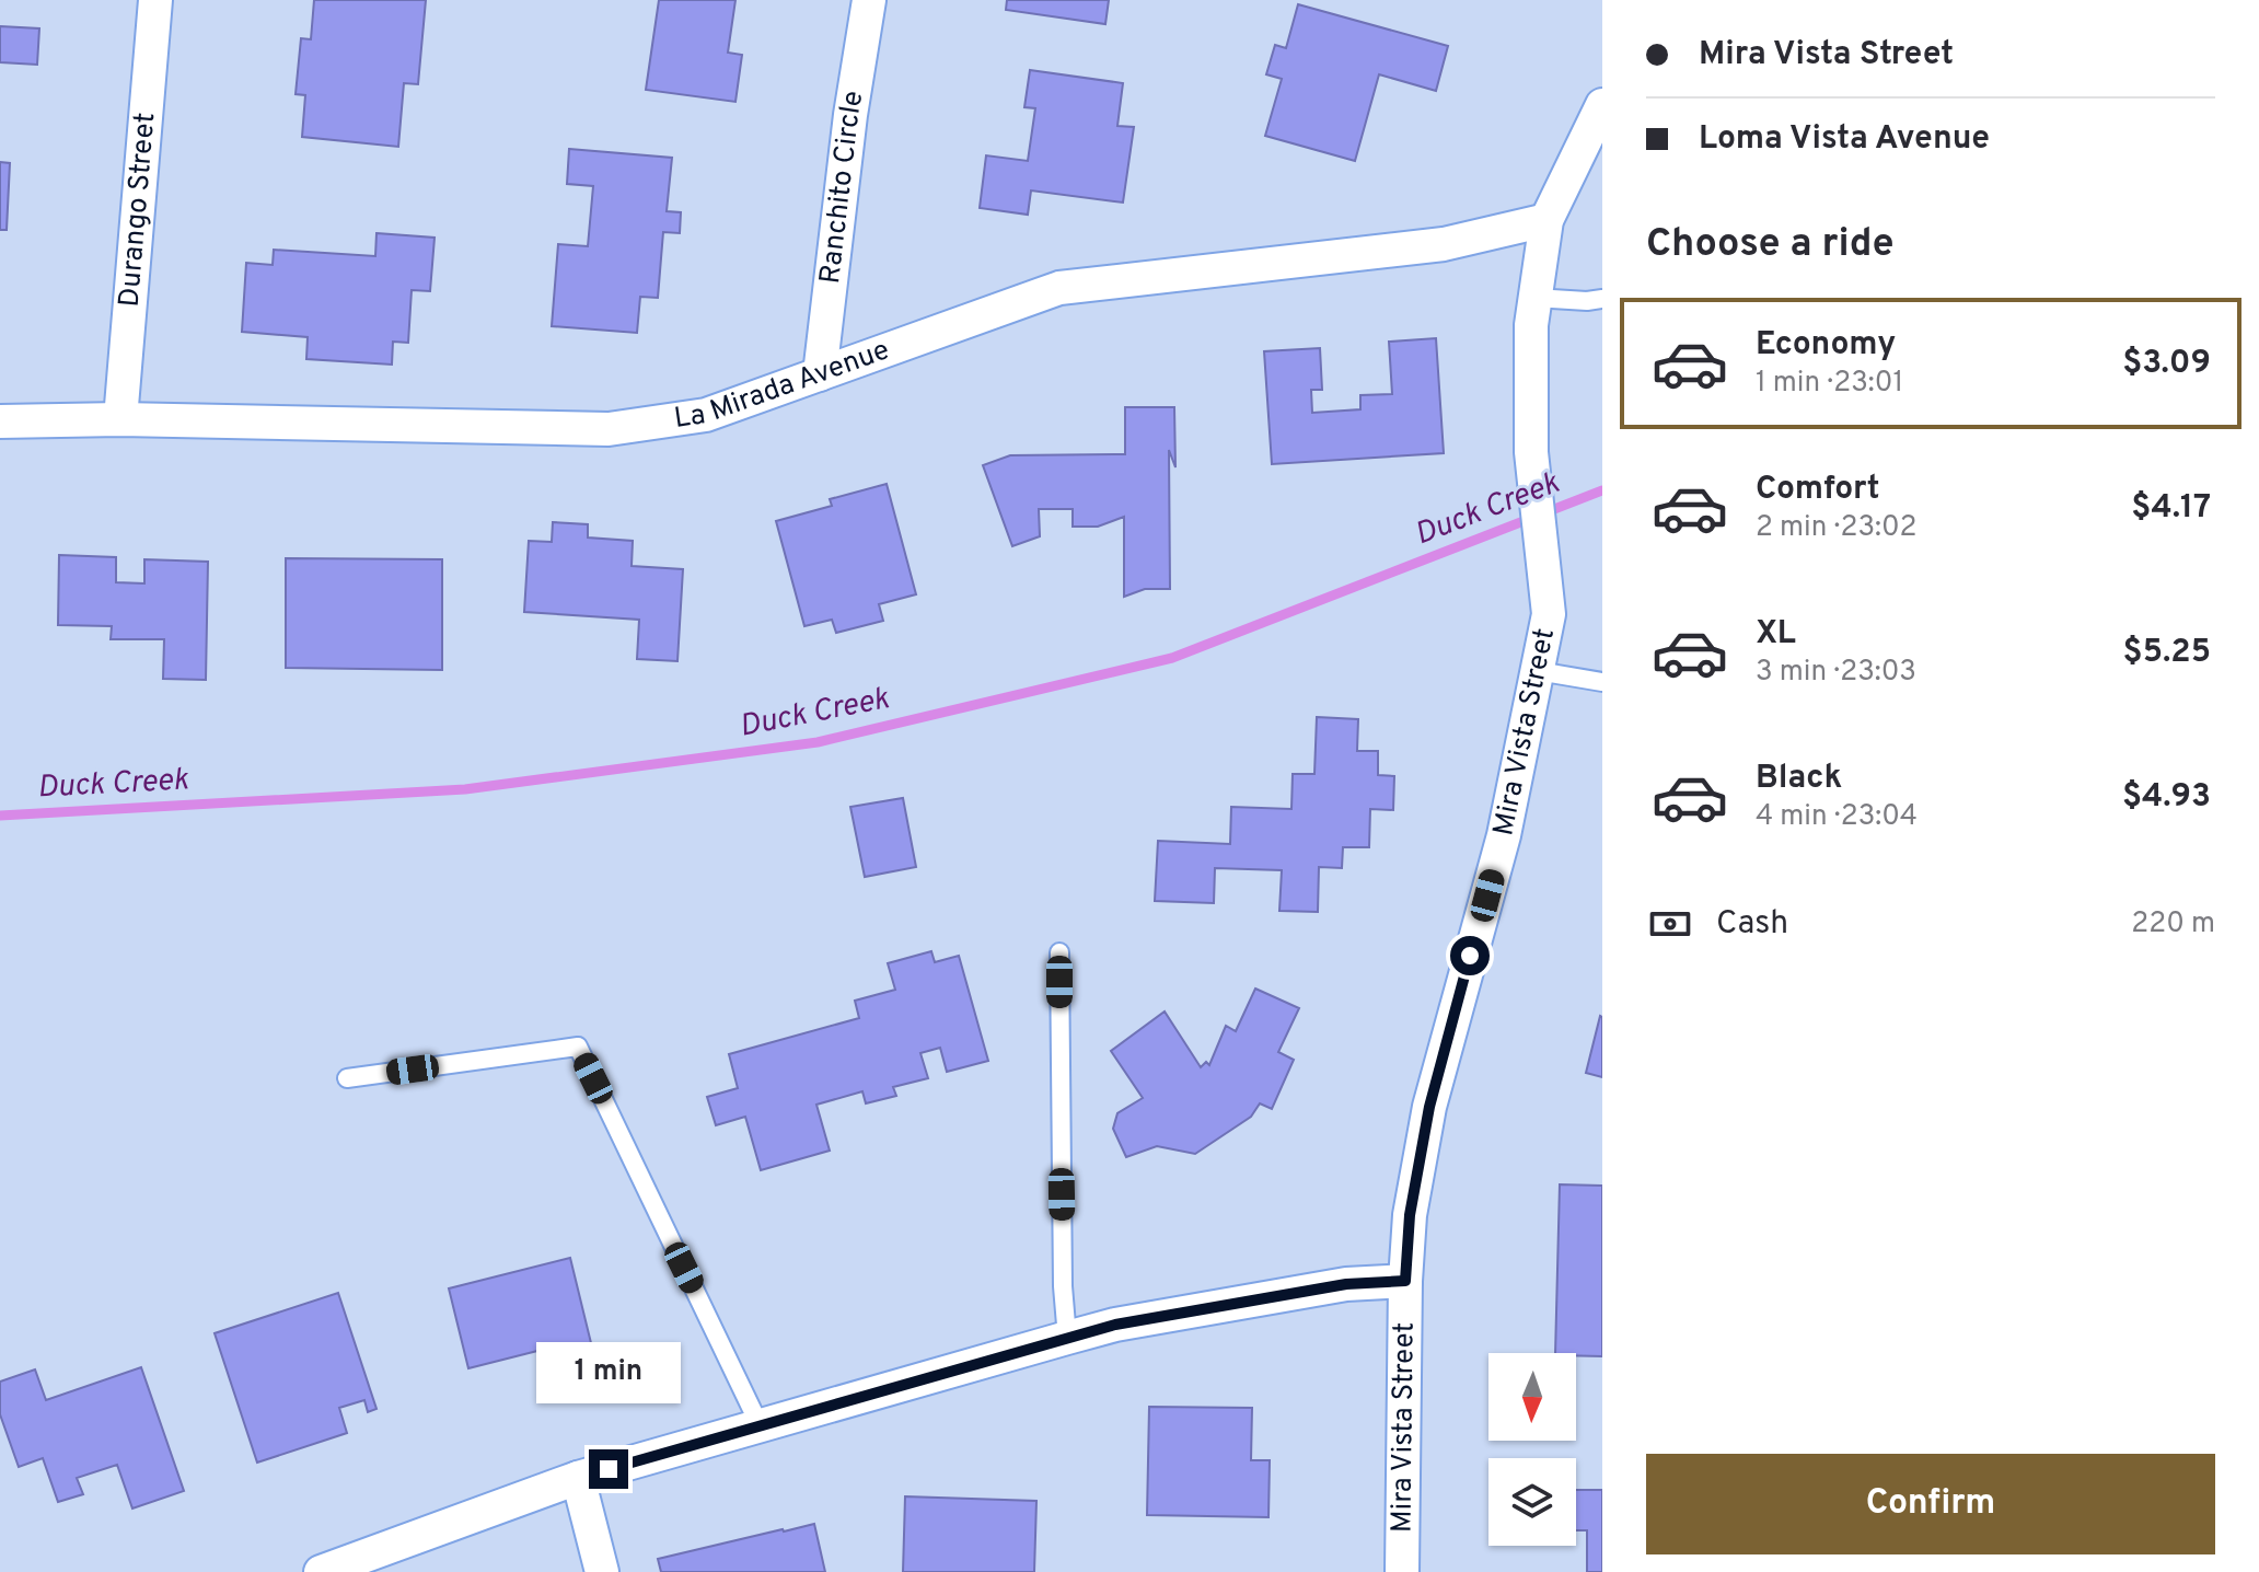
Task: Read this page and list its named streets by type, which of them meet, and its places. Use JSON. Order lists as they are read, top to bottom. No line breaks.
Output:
{"streets":{"street":["Ranchito Circle","Durango Street","La Mirada Avenue","Mira Vista Street"]},"crossings":[["Ranchito Circle","La Mirada Avenue"],["Durango Street","La Mirada Avenue"],["La Mirada Avenue","Mira Vista Street"]],"water":["Duck Creek"],"north":"bottom","page":{"banner":["Mira Vista Street","Loma Vista Avenue"],"heading":"Choose a ride","list":[{"name":"Economy","note":"1 min · 23:01","value":"$3.09"},{"name":"Comfort","note":"2 min · 23:02","value":"$4.17"},{"name":"XL","note":"3 min · 23:03","value":"$5.25"},{"name":"Black","note":"4 min · 23:04","value":"$4.93"}],"pay":["Cash","220 m"],"bubble":"1 min","buttons":"Confirm"}}
